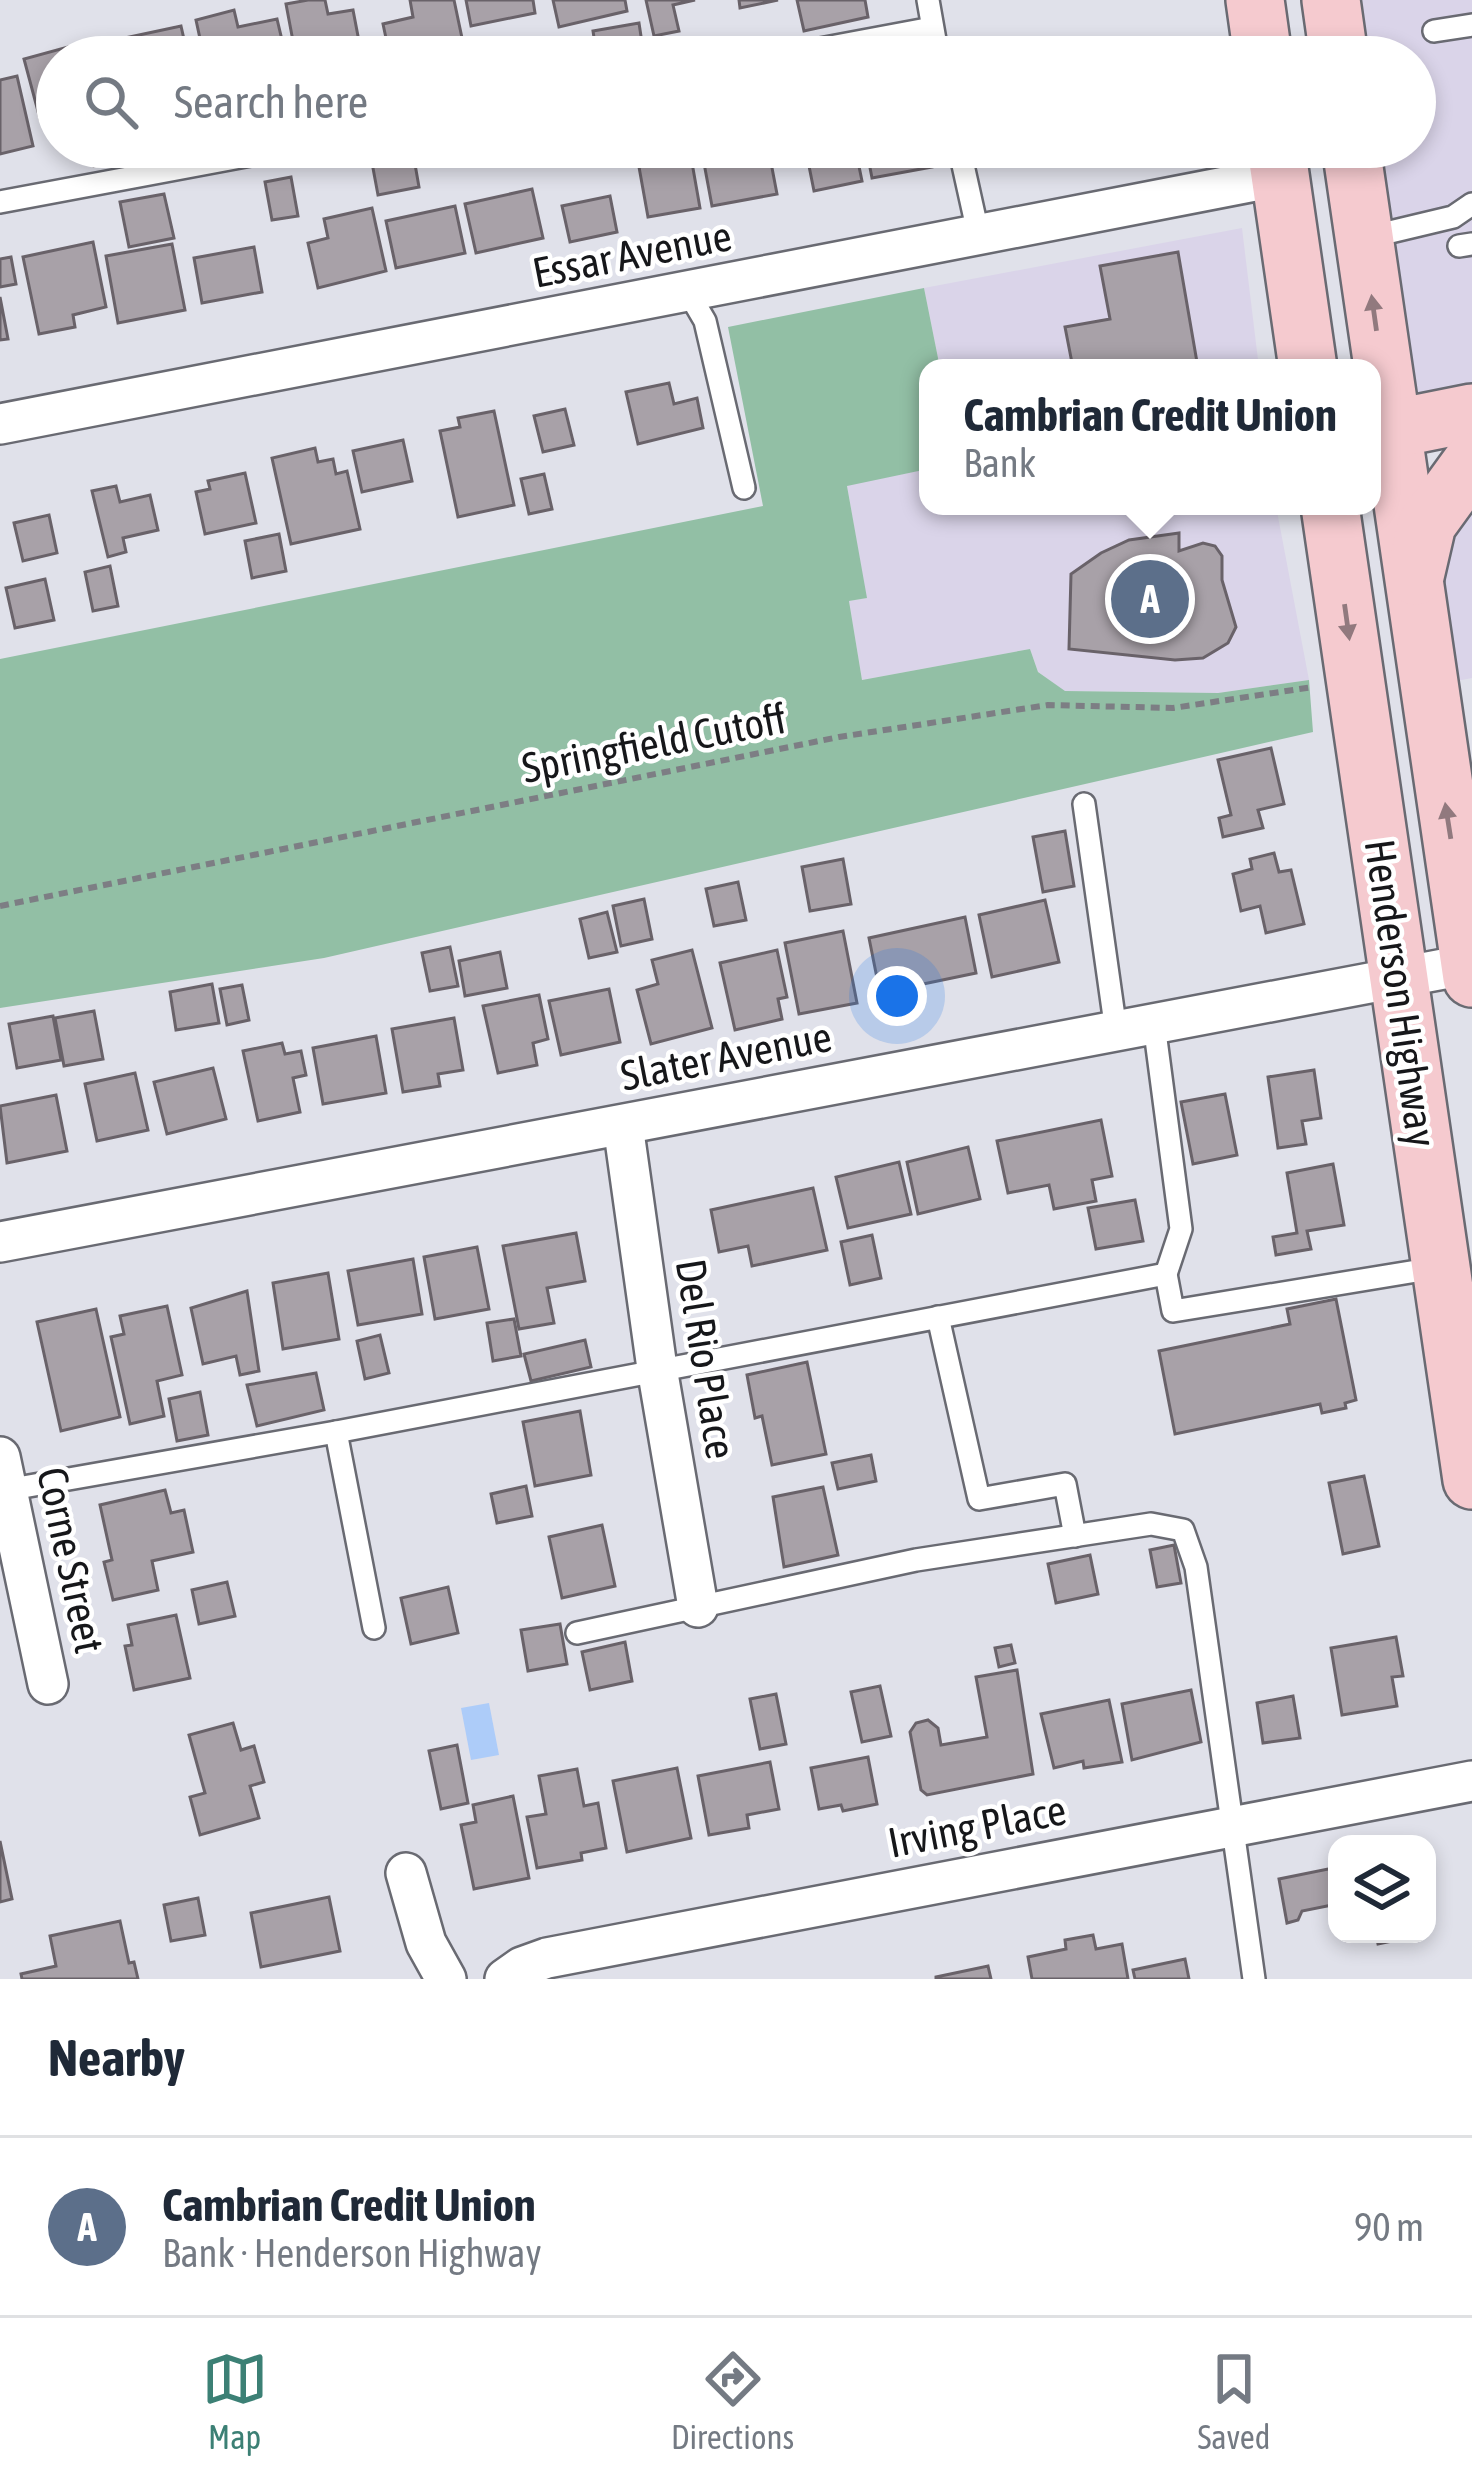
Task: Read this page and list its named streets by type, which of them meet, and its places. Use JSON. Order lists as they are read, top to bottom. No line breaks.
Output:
{"streets":{"main road":["Henderson Highway"],"street":["Essar Avenue","Slater Avenue","Del Rio Place","Corne Street","Irving Place"],"path":["Springfield Cutoff"]},"crossings":[["Henderson Highway","Slater Avenue"],["Slater Avenue","Del Rio Place"]],"page":{"search":"Search here","popup":["Cambrian Credit Union","Bank"],"pins":"A","heading":"Nearby","list":[{"mark":"A","name":"Cambrian Credit Union","note":"Bank · Henderson Highway","value":"90 m"}],"nav":["Map","Directions","Saved"]}}
